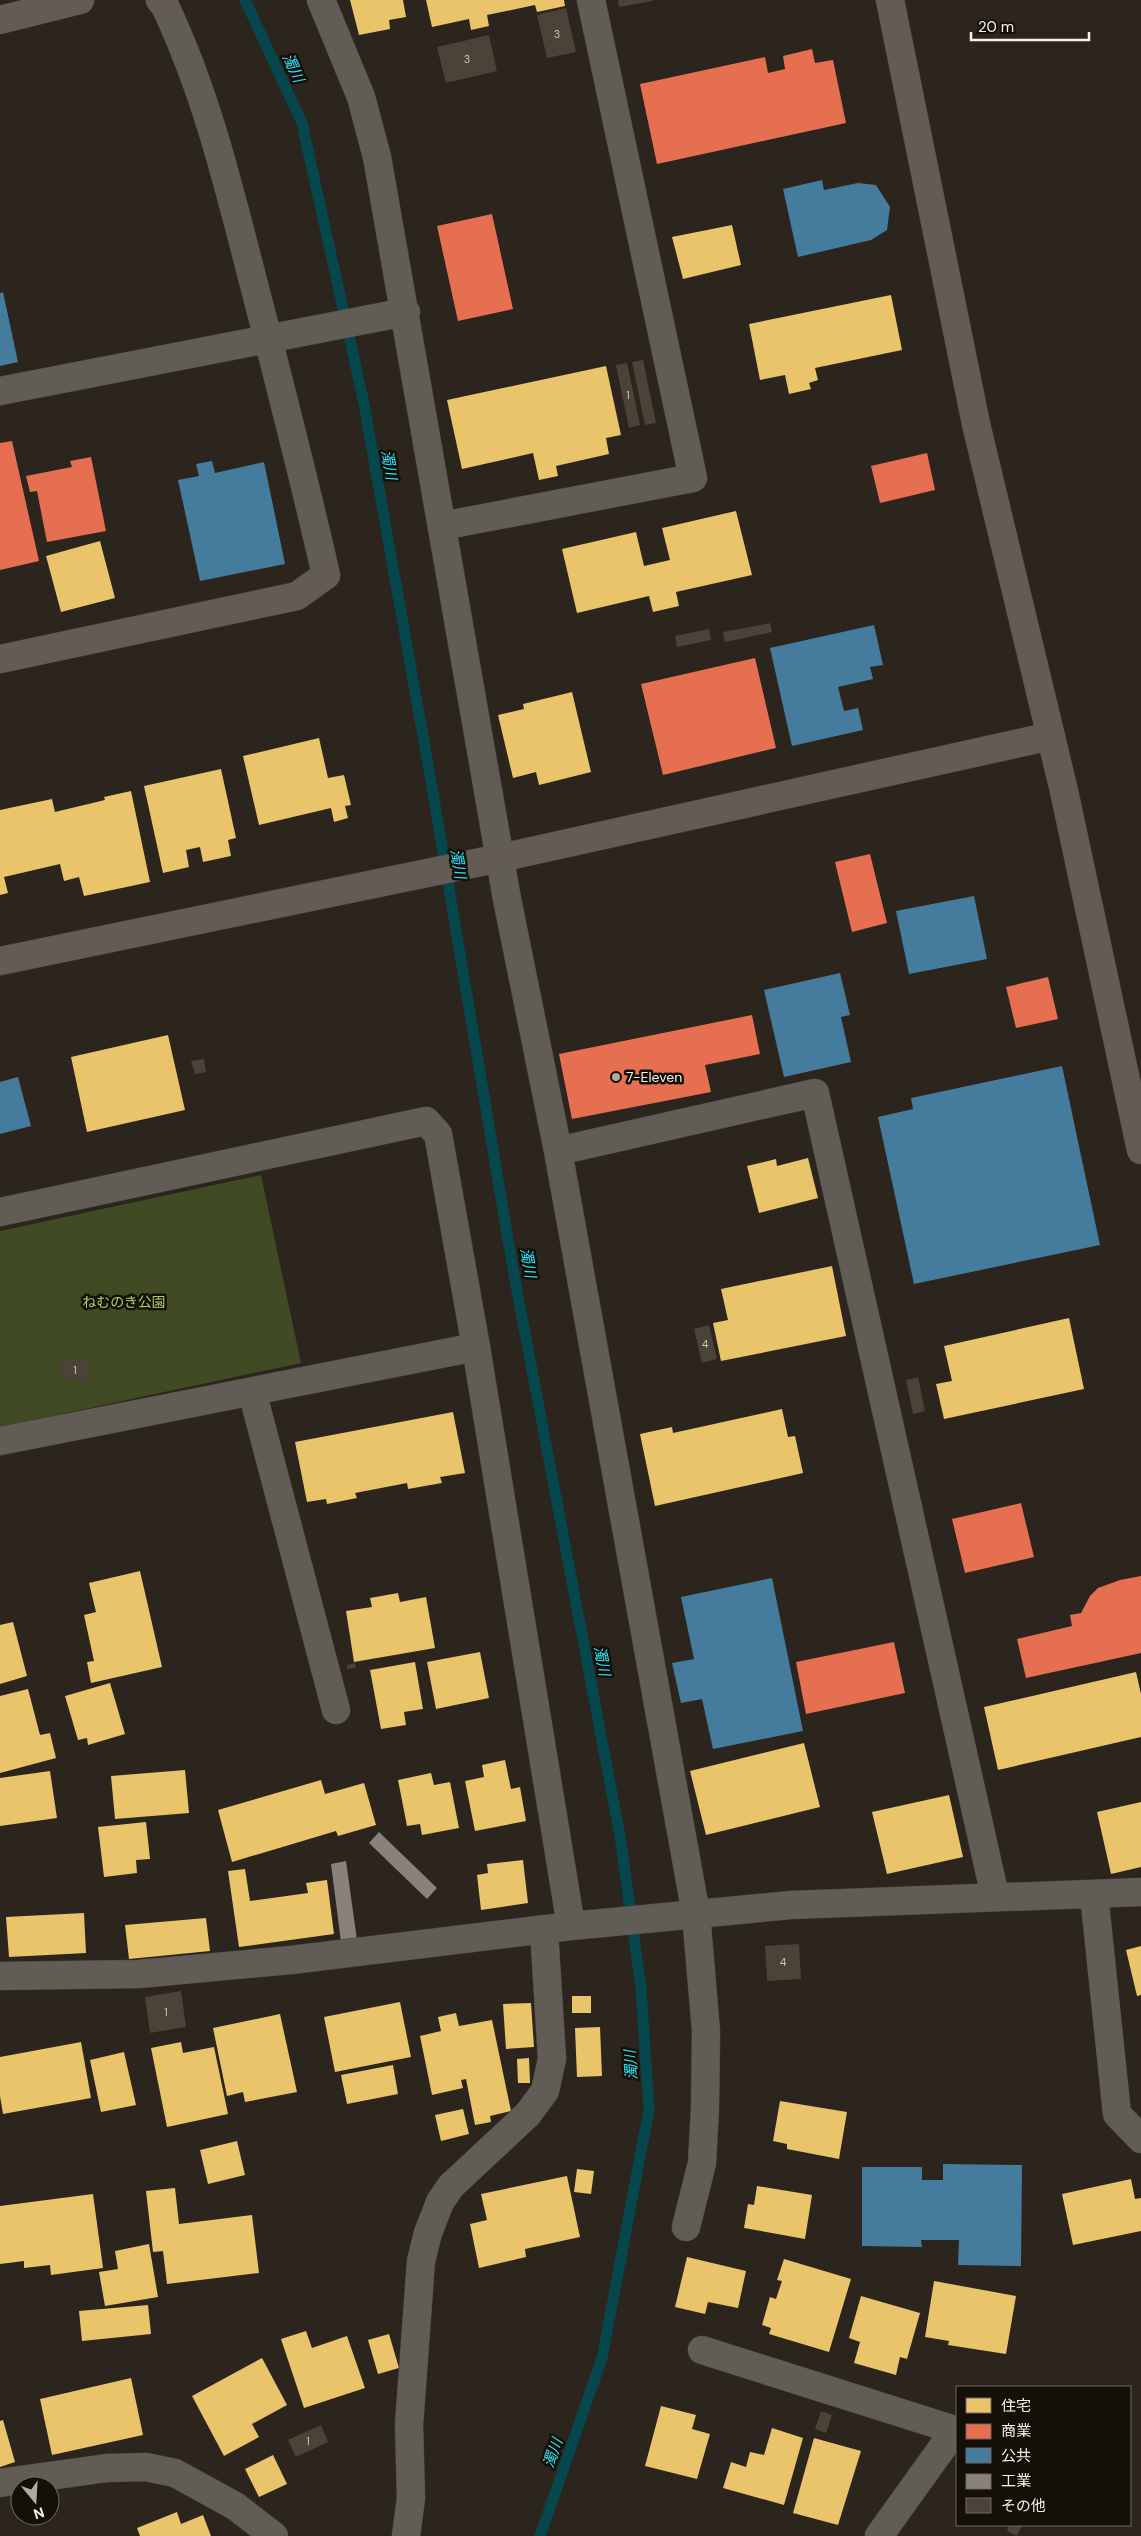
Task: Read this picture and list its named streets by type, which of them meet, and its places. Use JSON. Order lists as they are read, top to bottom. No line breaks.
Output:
{"water":["濁川"],"parks":["ねむのき公園"],"places":["7-Eleven"],"house_numbers":["3","3","1","4","1","4","1","1"],"legend":["住宅","商業","公共","工業","その他"],"scale_bar":"20 m","north":"bottom"}
